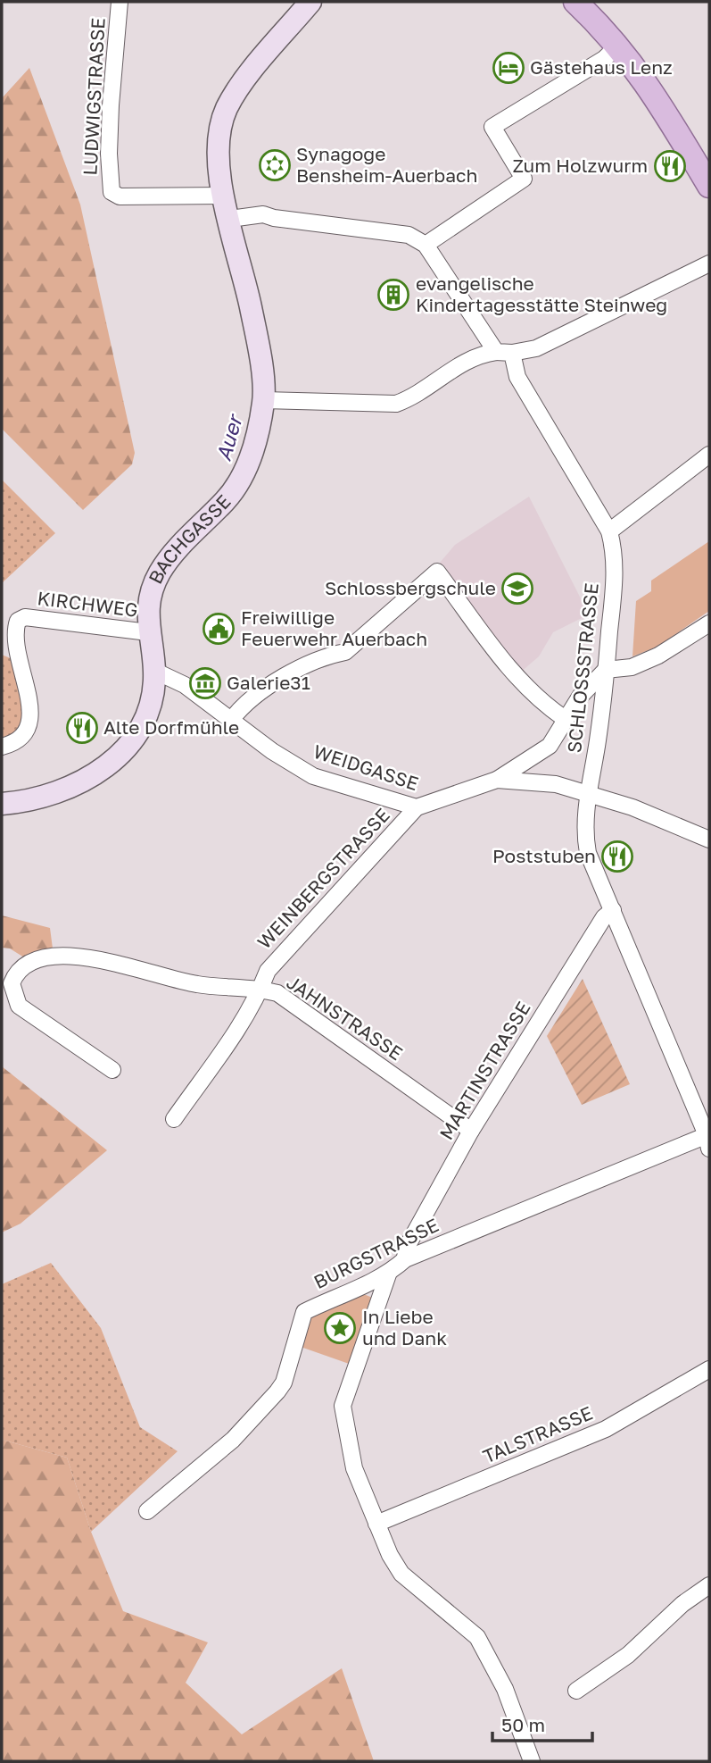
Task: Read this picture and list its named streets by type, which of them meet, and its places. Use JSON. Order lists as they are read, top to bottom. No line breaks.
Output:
{"streets":{"main road":["BACHGASSE"],"street":["LUDWIGSTRASSE","KIRCHWEG","SCHLOSSSTRASSE","WEIDGASSE","WEINBERGSTRASSE","JAHNSTRASSE","MARTINSTRASSE","BURGSTRASSE","TALSTRASSE"]},"crossings":[["LUDWIGSTRASSE","BACHGASSE"],["BACHGASSE","KIRCHWEG"],["BACHGASSE","WEIDGASSE"],["SCHLOSSSTRASSE","WEIDGASSE"],["SCHLOSSSTRASSE","MARTINSTRASSE"],["SCHLOSSSTRASSE","BURGSTRASSE"],["WEIDGASSE","WEINBERGSTRASSE"],["WEINBERGSTRASSE","JAHNSTRASSE"],["JAHNSTRASSE","MARTINSTRASSE"],["MARTINSTRASSE","BURGSTRASSE"]],"water":["Auer"],"places":{"hotel":["Gästehaus Lenz"],"synagogue":["Synagoge Bensheim-Auerbach"],"restaurant":["Zum Holzwurm","Alte Dorfmühle","Poststuben"],"building":["evangelische Kindertagesstätte Steinweg"],"school or university":["Schlossbergschule"],"public building":["Freiwillige Feuerwehr Auerbach"],"museum":["Galerie31"],"place":["In Liebe und Dank"]},"scale_bar":"50 m"}
